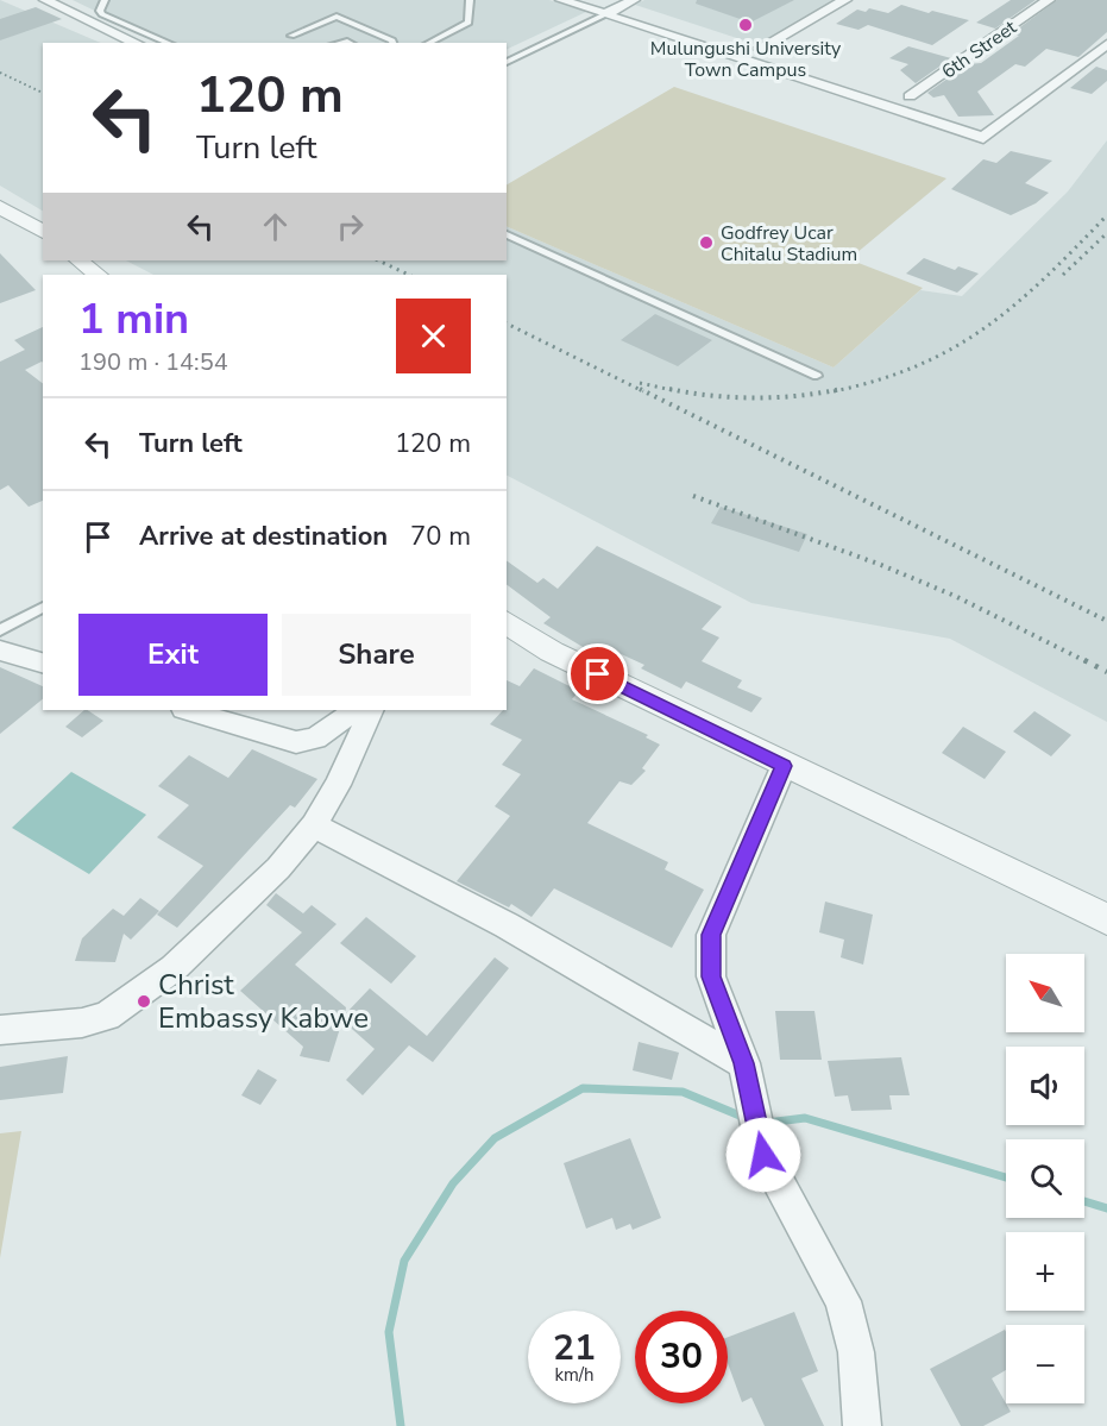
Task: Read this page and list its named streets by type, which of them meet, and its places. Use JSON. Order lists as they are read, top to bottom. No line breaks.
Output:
{"streets":{"street":["6th Street"]},"places":["Mulungushi University Town Campus","Godfrey Ucar Chitalu Stadium","Christ Embassy Kabwe"],"north":"top left","page":{"turn":["120 m","Turn left"],"heading":["1 min","190 m · 14:54"],"list":[{"name":"Turn left","value":"120 m"},{"name":"Arrive at destination","value":"70 m"}],"buttons":["Exit","Share"],"map_buttons":["+","−"],"speed":"21 km/h","limit":"30"}}
